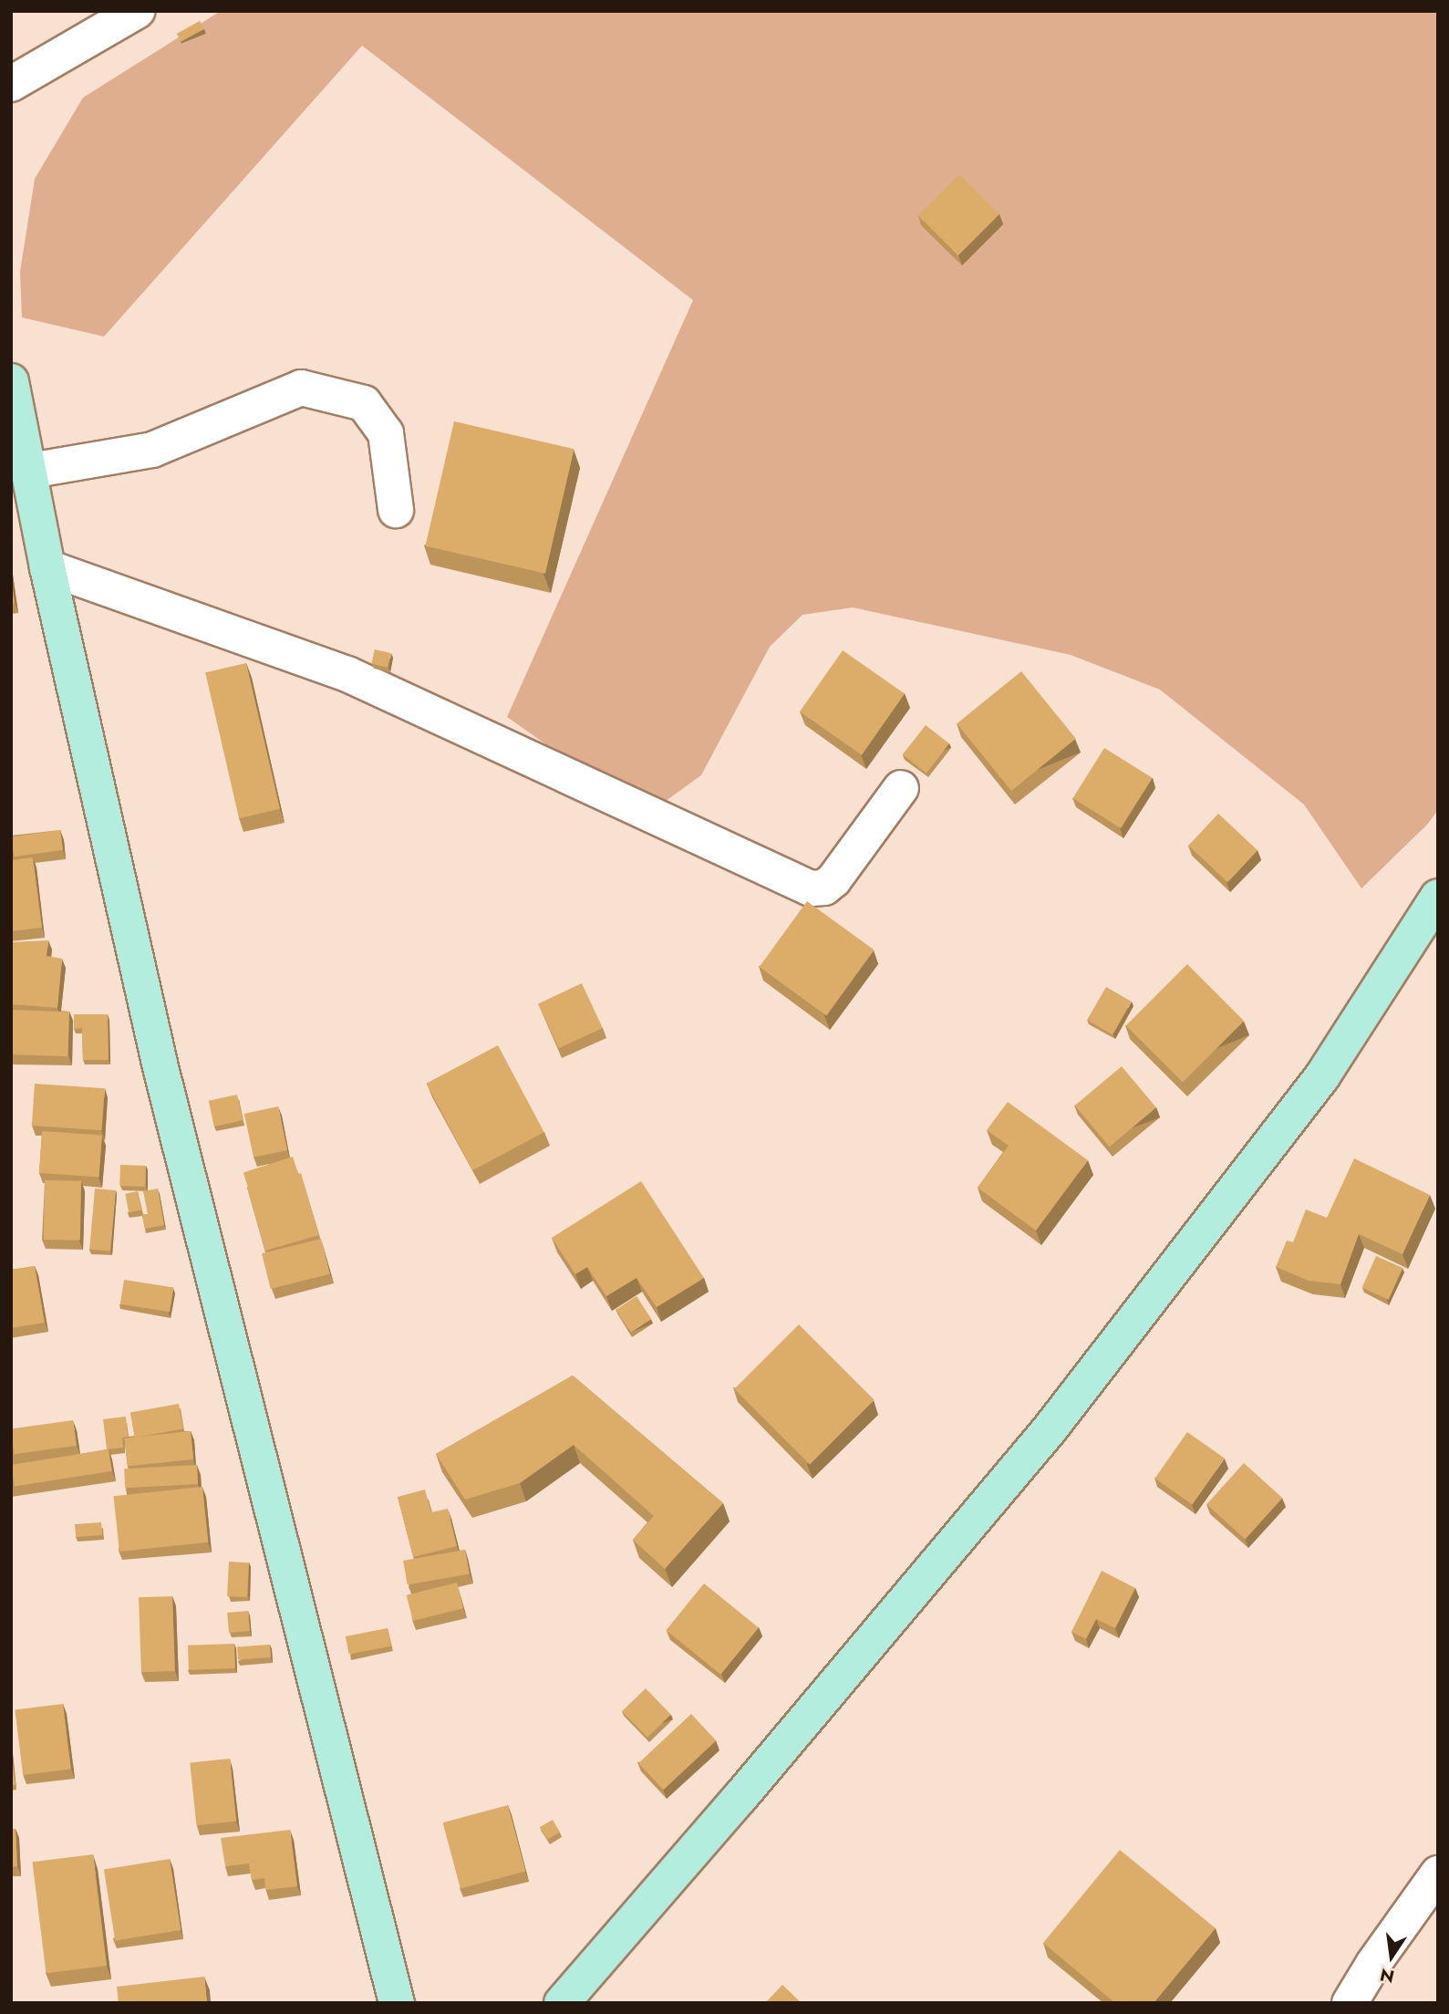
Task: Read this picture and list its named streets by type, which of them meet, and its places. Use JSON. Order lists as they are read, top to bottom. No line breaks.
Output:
{"north":"bottom"}
